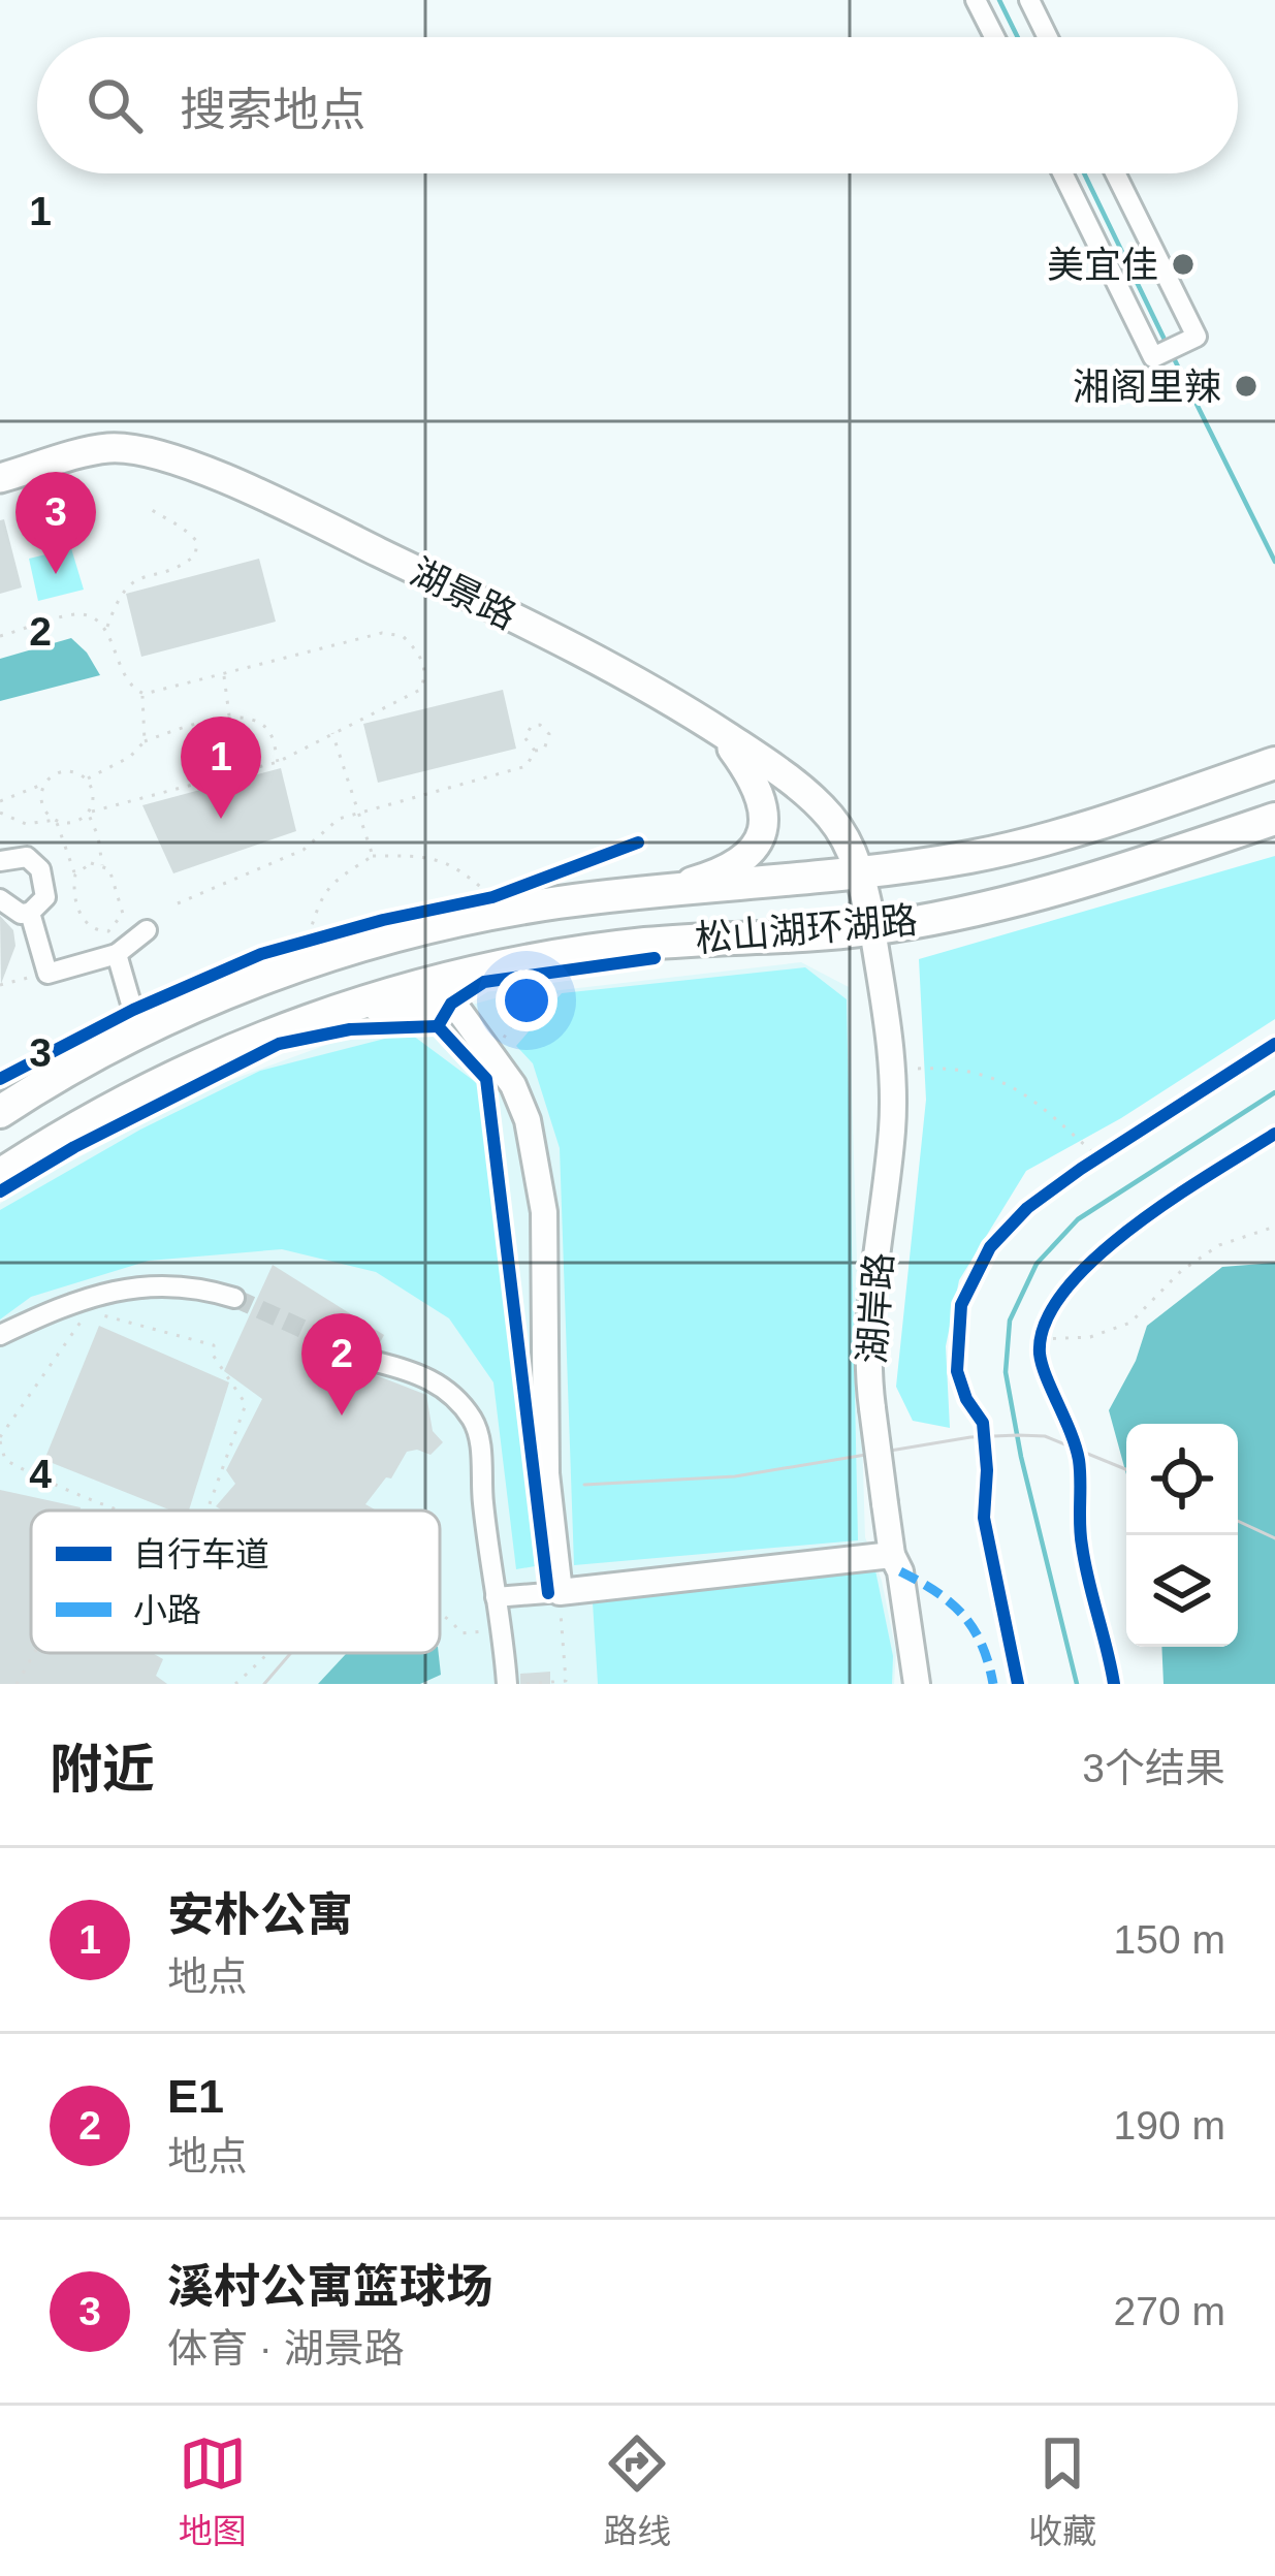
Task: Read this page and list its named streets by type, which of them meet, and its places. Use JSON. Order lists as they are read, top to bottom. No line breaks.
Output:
{"streets":{"main road":["湖景路","松山湖环湖路"],"street":["湖岸路"]},"crossings":[["湖景路","松山湖环湖路"],["湖景路","湖岸路"],["松山湖环湖路","湖岸路"]],"places":["美宜佳","湘阁里辣"],"legend":["自行车道","小路"],"page":{"search":"搜索地点","pins":["3","1","2"],"heading":["附近","3个结果"],"list":[{"mark":"1","name":"安朴公寓","note":"地点","value":"150 m"},{"mark":"2","name":"E1","note":"地点","value":"190 m"},{"mark":"3","name":"溪村公寓篮球场","note":"体育 · 湖景路","value":"270 m"}],"nav":["地图","路线","收藏"]},"grid":{"rows":["1","2","3","4"]}}
